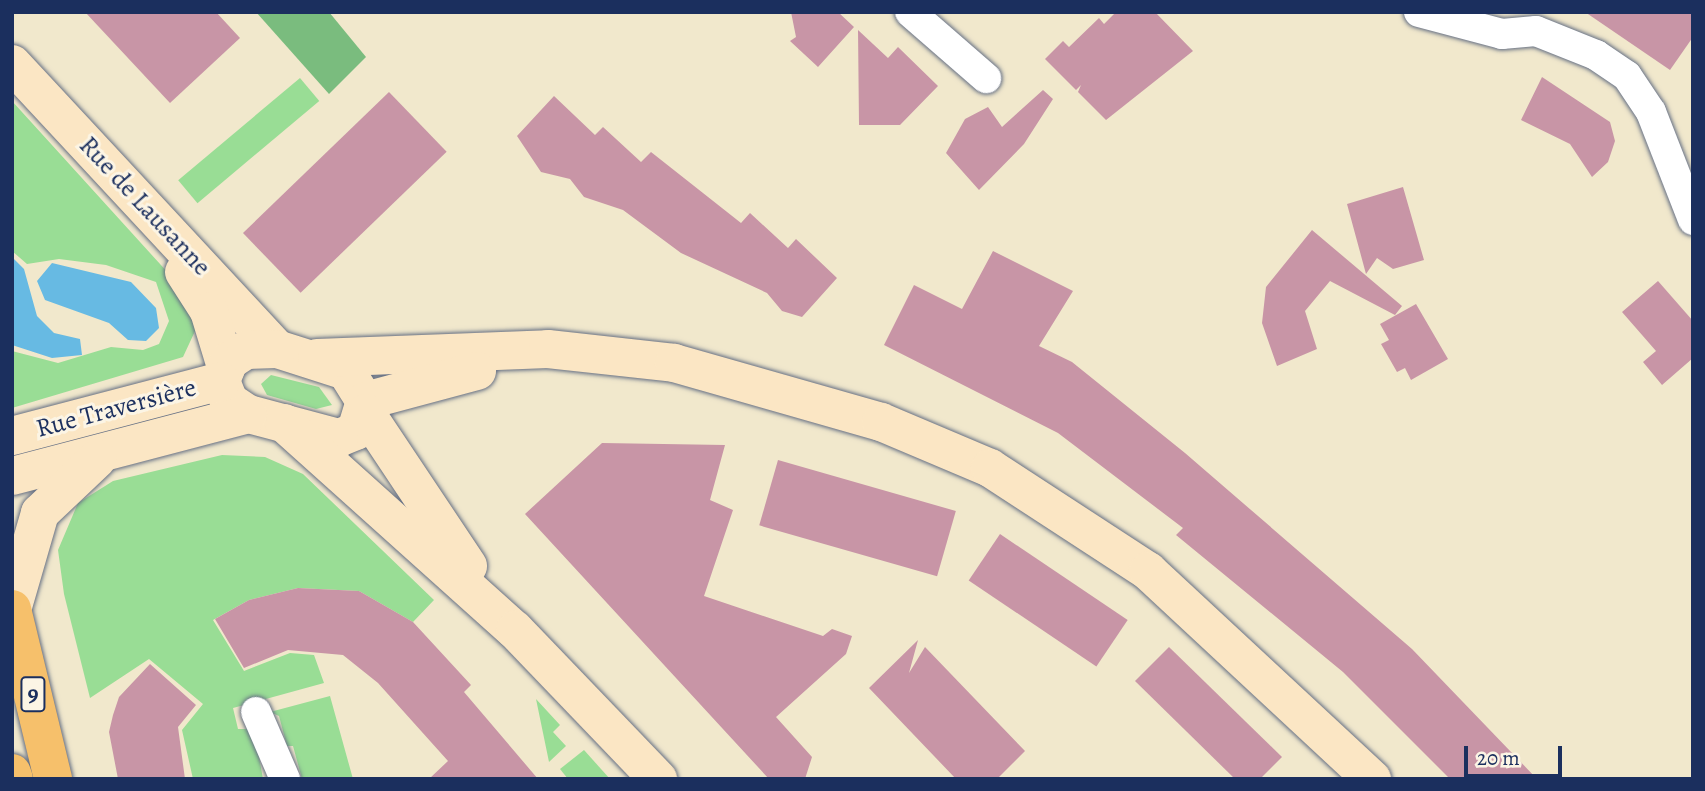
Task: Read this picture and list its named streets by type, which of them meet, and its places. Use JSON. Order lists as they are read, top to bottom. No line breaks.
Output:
{"streets":{"main road":["9"],"street":["Rue de Lausanne","Rue Traversière"]},"crossings":[["Rue de Lausanne","Rue Traversière"]],"scale_bar":"20 m"}
